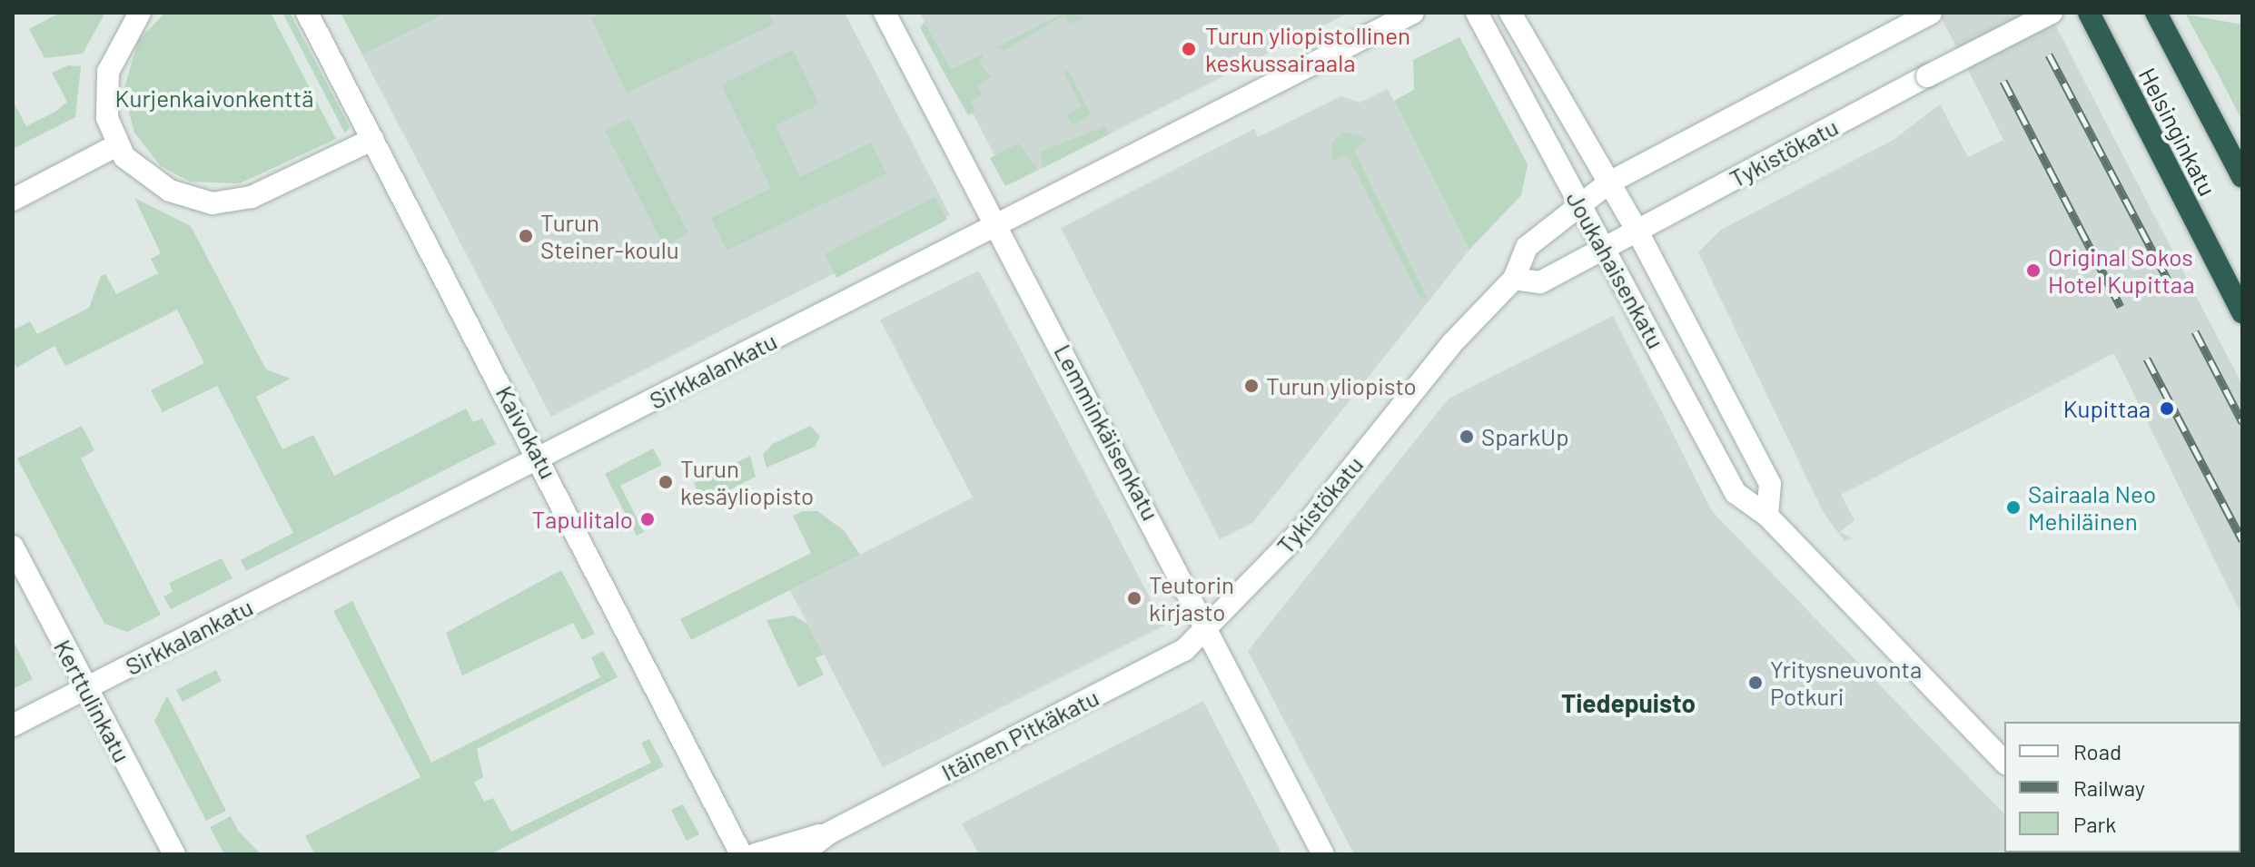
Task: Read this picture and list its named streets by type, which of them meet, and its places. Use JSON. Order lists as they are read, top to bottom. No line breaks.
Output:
{"streets":{"highway":["Helsinginkatu"],"street":["Tykistökatu","Joukahaisenkatu","Sirkkalankatu","Kaivokatu","Lemminkäisenkatu","Kerttulinkatu","Itäinen Pitkäkatu"]},"crossings":[["Tykistökatu","Joukahaisenkatu"],["Tykistökatu","Lemminkäisenkatu"],["Tykistökatu","Itäinen Pitkäkatu"],["Sirkkalankatu","Kaivokatu"],["Sirkkalankatu","Lemminkäisenkatu"],["Sirkkalankatu","Kerttulinkatu"],["Lemminkäisenkatu","Itäinen Pitkäkatu"]],"districts":["Tiedepuisto"],"parks":["Kurjenkaivonkenttä"],"places":["Turun yliopistollinen keskussairaala","Turun Steiner-koulu","Original Sokos Hotel Kupittaa","Turun yliopisto","Kupittaa","SparkUp","Turun kesäyliopisto","Sairaala Neo Mehiläinen","Tapulitalo","Teutorin kirjasto","Yritysneuvonta Potkuri"],"legend":["Road","Railway","Park"]}
